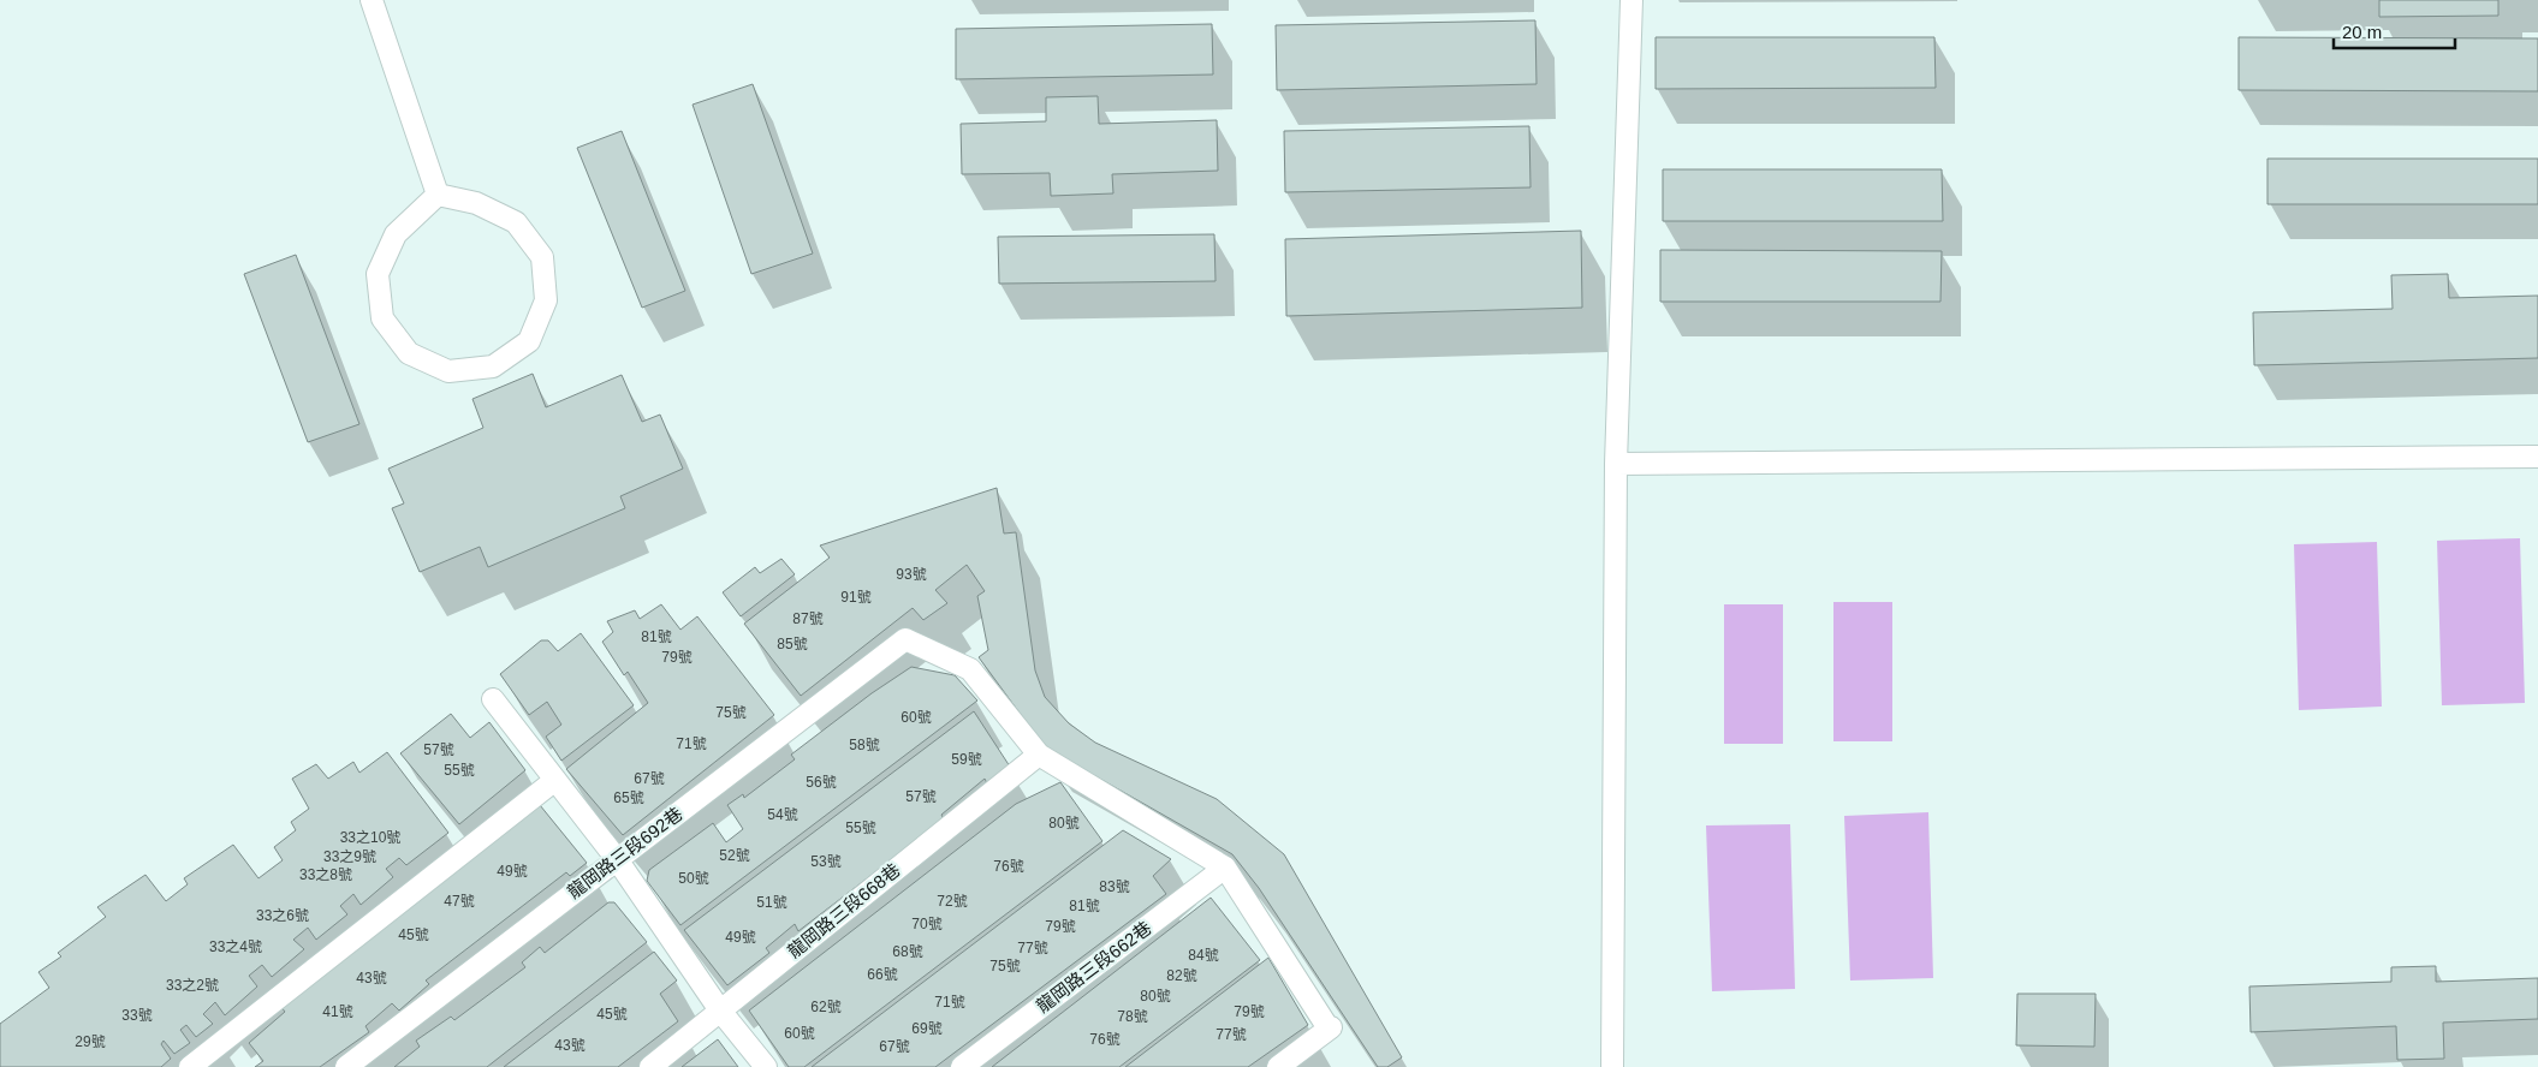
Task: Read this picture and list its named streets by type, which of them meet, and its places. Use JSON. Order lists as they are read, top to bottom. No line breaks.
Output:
{"streets":{"lane":["龍岡路三段692巷","龍岡路三段668巷","龍岡路三段662巷"]},"crossings":[["龍岡路三段692巷","龍岡路三段668巷"]],"house_numbers":["93號","91號","87號","81號","85號","79號","75號","60號","71號","58號","57號","59號","55號","67號","56號","57號","65號","54號","80號","55號","33之10號","52號","33之9號","53號","76號","49號","33之8號","50號","83號","47號","72號","51號","81號","33之6號","70號","79號","45號","49號","33之4號","77號","68號","84號","75號","66號","82號","43號","33之2號","80號","71號","62號","41號","79號","45號","33號","78號","69號","60號","77號","76號","29號","43號","67號"],"scale_bar":"20 m"}
